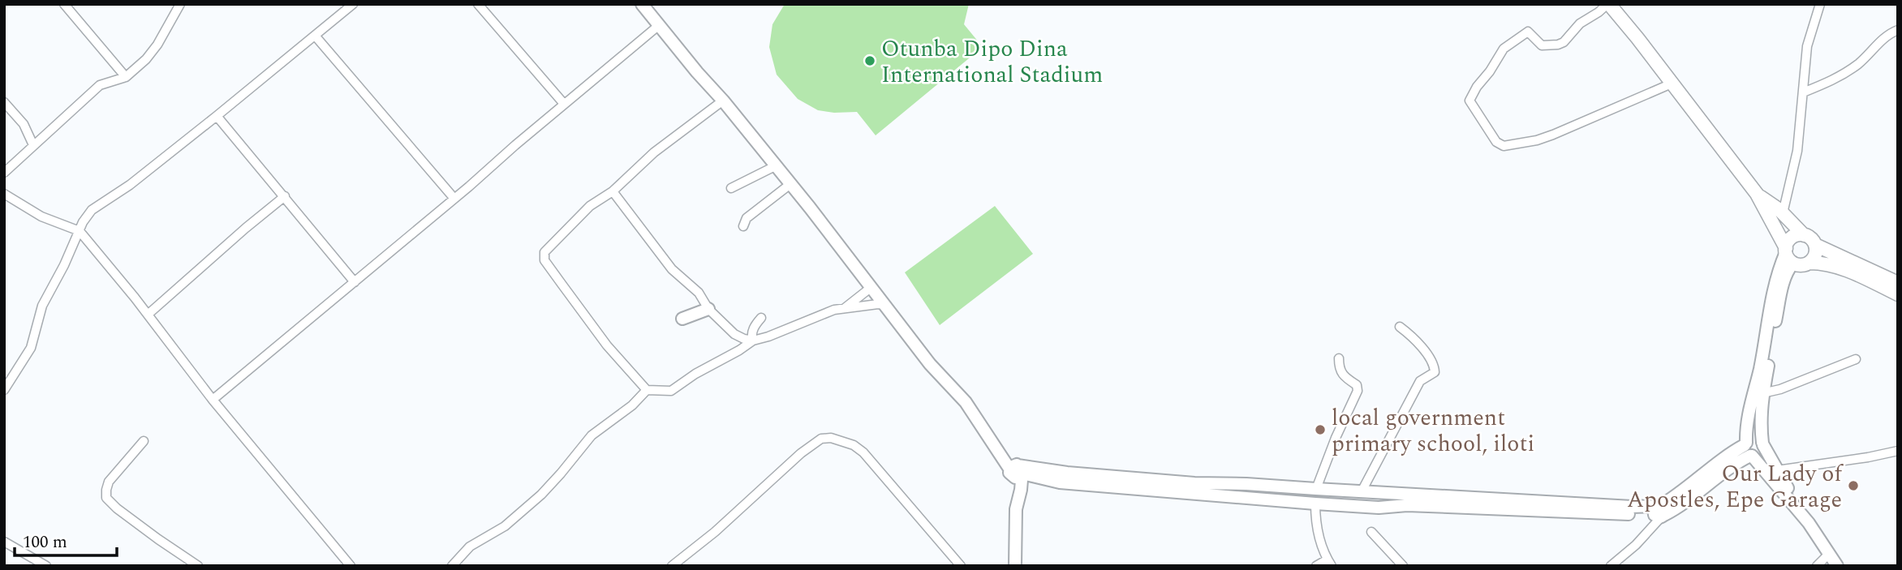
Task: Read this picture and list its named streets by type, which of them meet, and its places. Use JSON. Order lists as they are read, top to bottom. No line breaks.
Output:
{"places":["Otunba Dipo Dina International Stadium","local government primary school, iloti","Our Lady of Apostles, Epe Garage"],"scale_bar":"100 m"}
